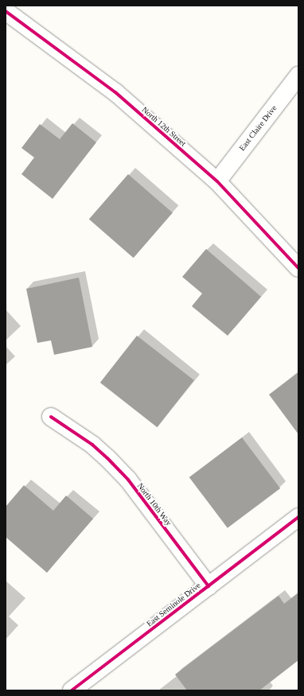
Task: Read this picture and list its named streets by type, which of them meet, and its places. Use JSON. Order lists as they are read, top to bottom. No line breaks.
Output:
{"streets":{"street":["North 12th Street","East Claire Drive","North 10th Way","East Seminole Drive"]},"crossings":[["North 12th Street","East Claire Drive"],["North 10th Way","East Seminole Drive"]]}
